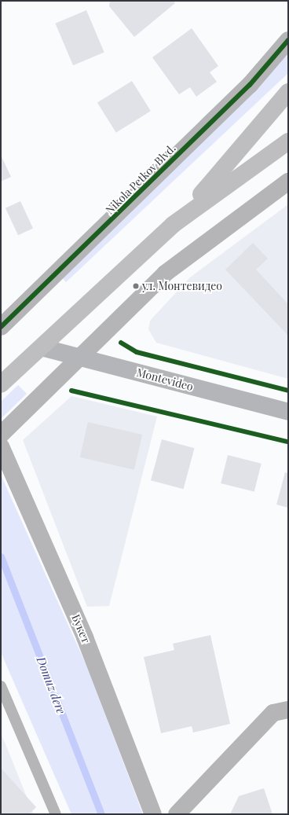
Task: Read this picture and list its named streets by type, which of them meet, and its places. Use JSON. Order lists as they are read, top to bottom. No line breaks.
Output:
{"streets":{"street":["Nikola Petkov Blvd.","Montevideo","Букет"]},"water":["Domuz dere"],"places":["ул. Монтевидео"]}
